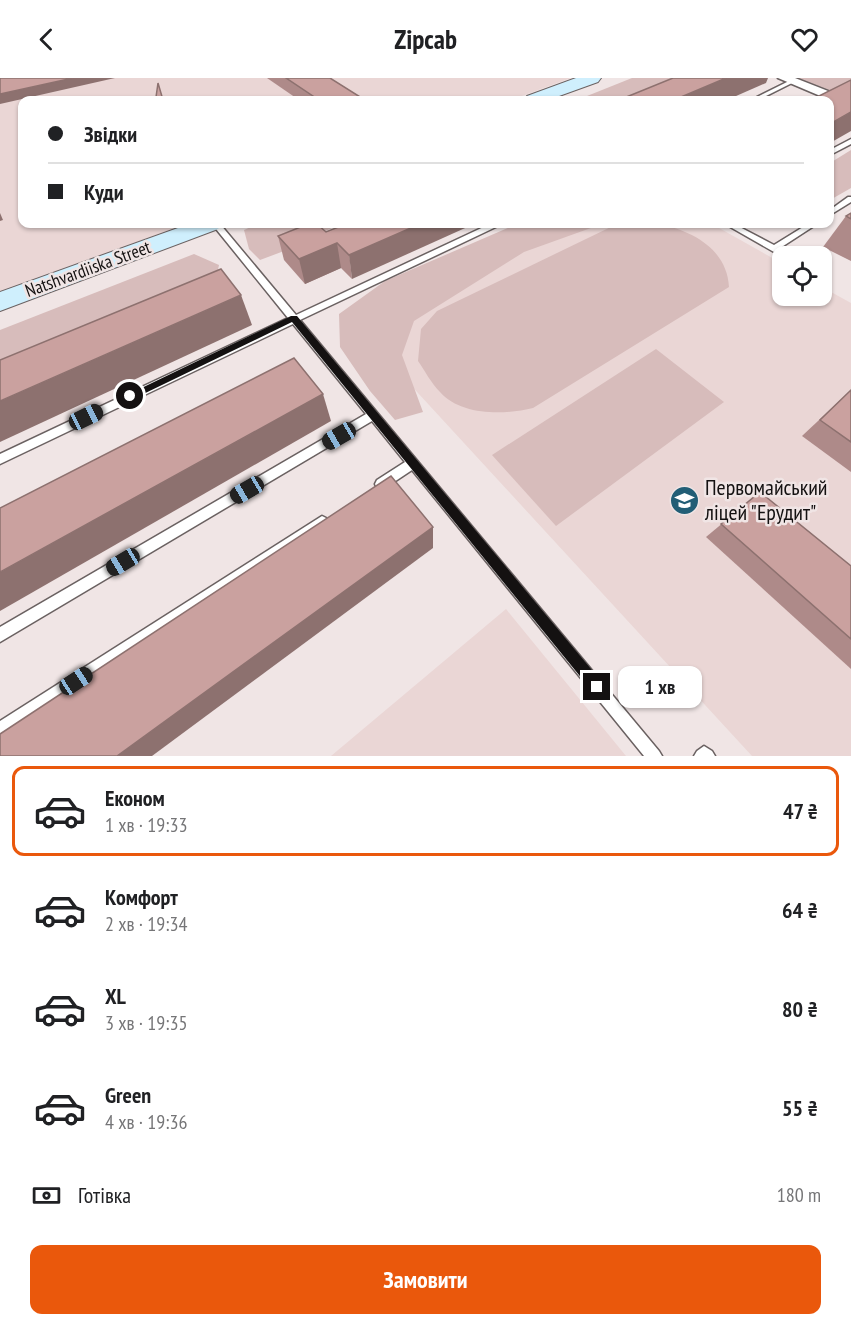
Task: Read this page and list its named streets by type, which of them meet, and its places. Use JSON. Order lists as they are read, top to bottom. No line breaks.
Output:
{"streets":{"street":["Natshvardiiska Street"]},"places":{"school or university":["Первомайський ліцей \"Ерудит\""]},"page":{"header":"Zipcab","banner":["Звідки","Куди"],"bubble":"1 хв","list":[{"name":"Економ","note":"1 хв · 19:33","value":"47 ₴"},{"name":"Комфорт","note":"2 хв · 19:34","value":"64 ₴"},{"name":"XL","note":"3 хв · 19:35","value":"80 ₴"},{"name":"Green","note":"4 хв · 19:36","value":"55 ₴"}],"pay":["Готівка","180 m"],"buttons":"Замовити"}}
